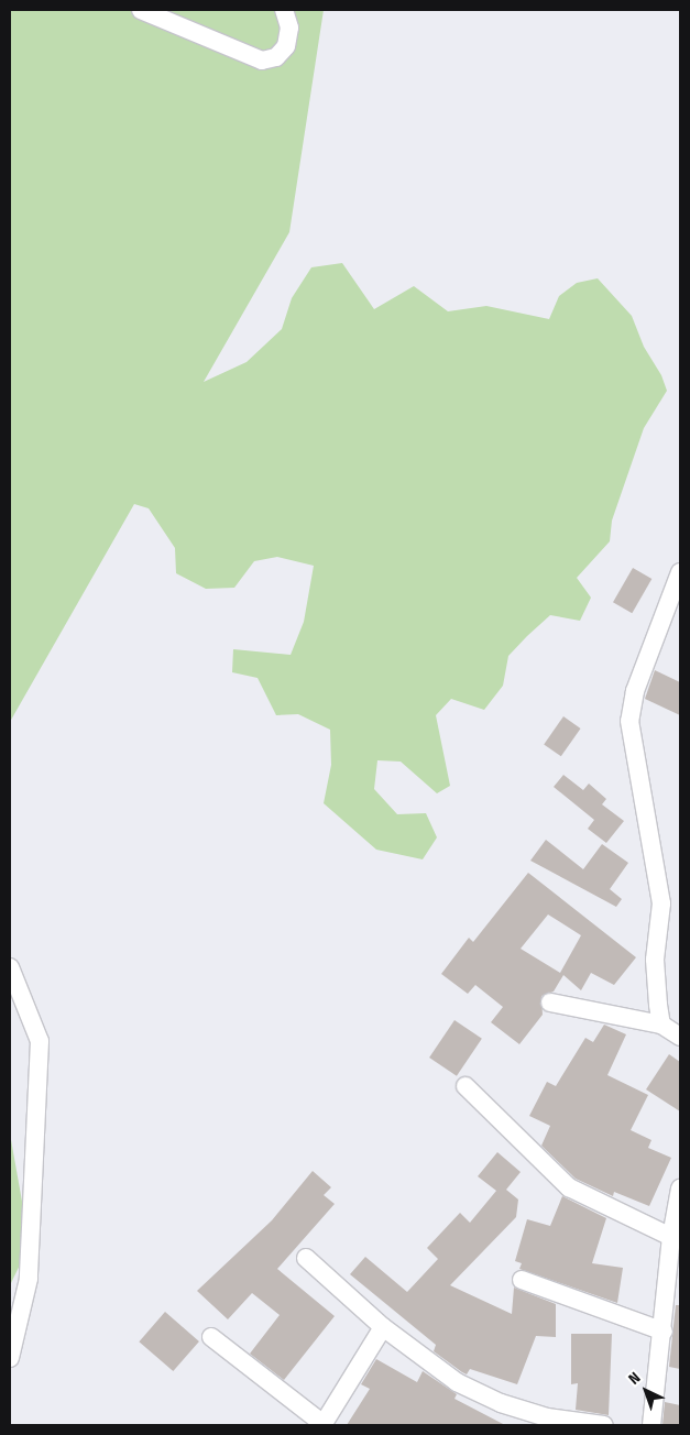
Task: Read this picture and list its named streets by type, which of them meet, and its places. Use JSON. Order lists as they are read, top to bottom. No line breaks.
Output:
{"north":"top left"}
